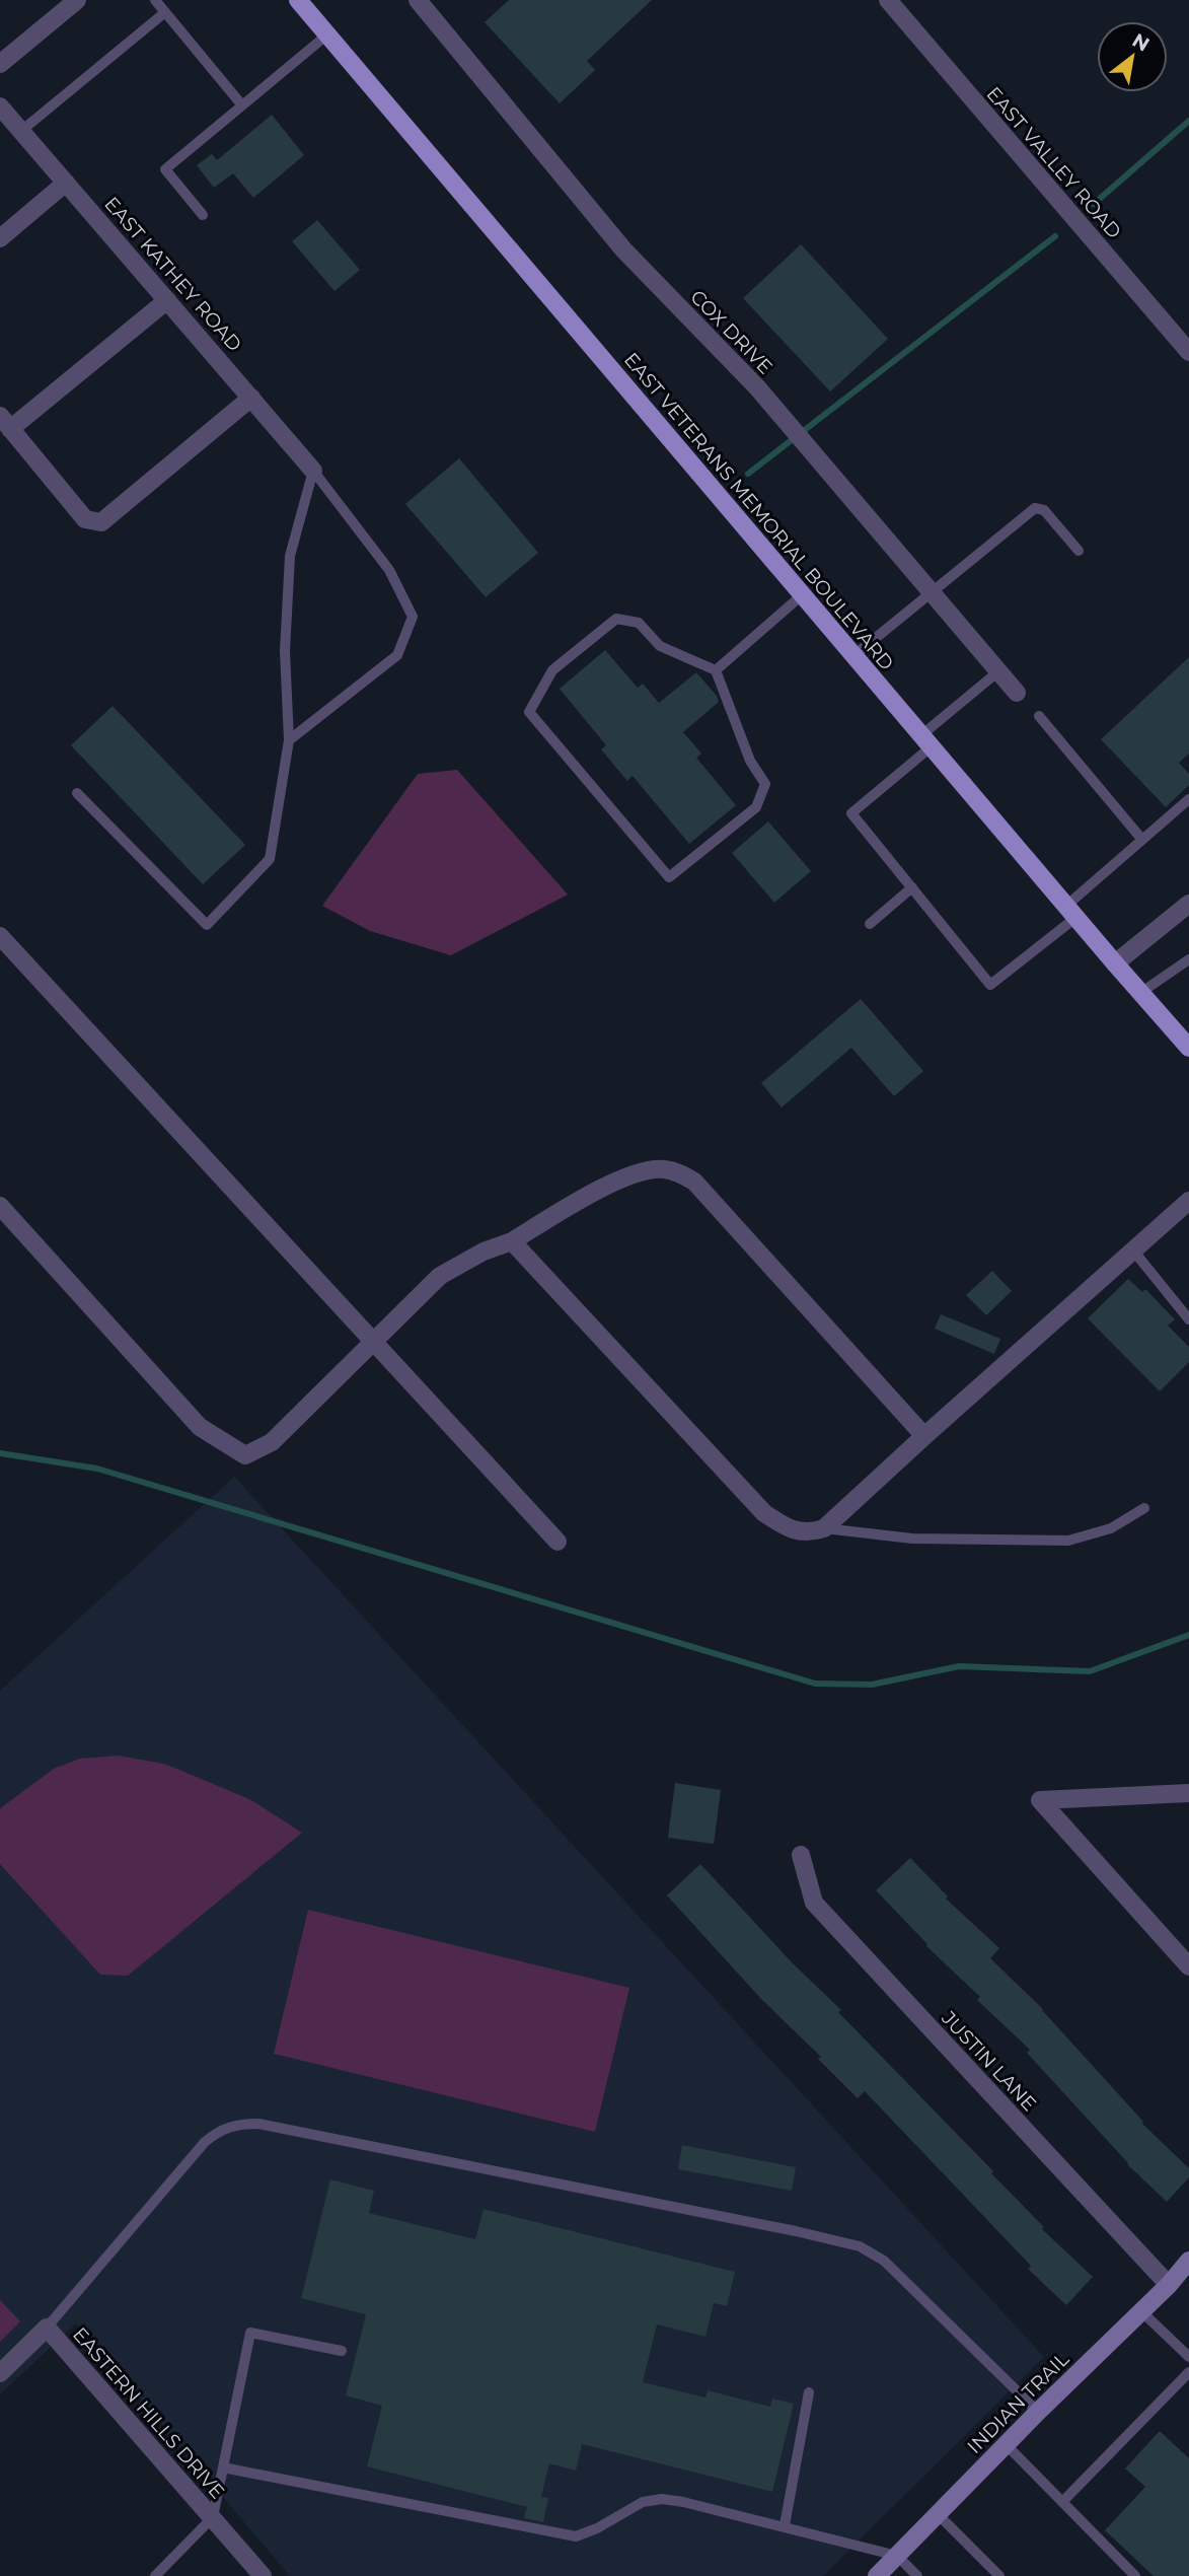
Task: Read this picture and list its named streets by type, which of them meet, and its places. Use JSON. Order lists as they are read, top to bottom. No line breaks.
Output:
{"streets":{"main road":["EAST VETERANS MEMORIAL BOULEVARD"],"street":["EAST VALLEY ROAD","EAST KATHEY ROAD","COX DRIVE","JUSTIN LANE","INDIAN TRAIL","EASTERN HILLS DRIVE"]},"crossings":[["JUSTIN LANE","INDIAN TRAIL"]],"north":"top right"}
